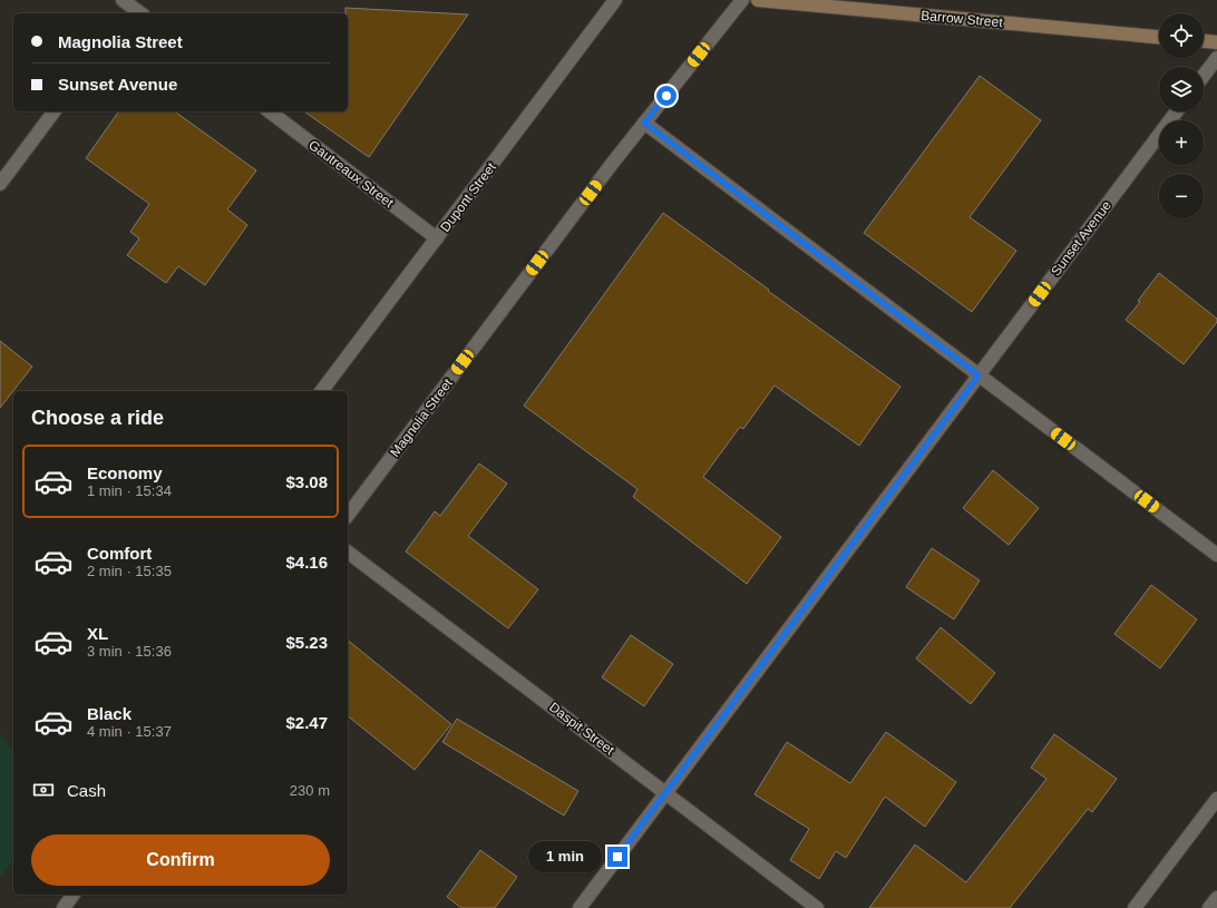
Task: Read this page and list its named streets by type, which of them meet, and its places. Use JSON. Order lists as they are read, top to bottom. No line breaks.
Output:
{"streets":{"main road":["Barrow Street"],"street":["Gautreaux Street","Dupont Street","Sunset Avenue","Magnolia Street","Daspit Street"]},"crossings":[["Gautreaux Street","Dupont Street"],["Sunset Avenue","Daspit Street"]],"page":{"map_buttons":["+","−"],"banner":["Magnolia Street","Sunset Avenue"],"heading":"Choose a ride","list":[{"name":"Economy","note":"1 min · 15:34","value":"$3.08"},{"name":"Comfort","note":"2 min · 15:35","value":"$4.16"},{"name":"XL","note":"3 min · 15:36","value":"$5.23"},{"name":"Black","note":"4 min · 15:37","value":"$2.47"}],"pay":["Cash","230 m"],"buttons":"Confirm","bubble":"1 min"}}
